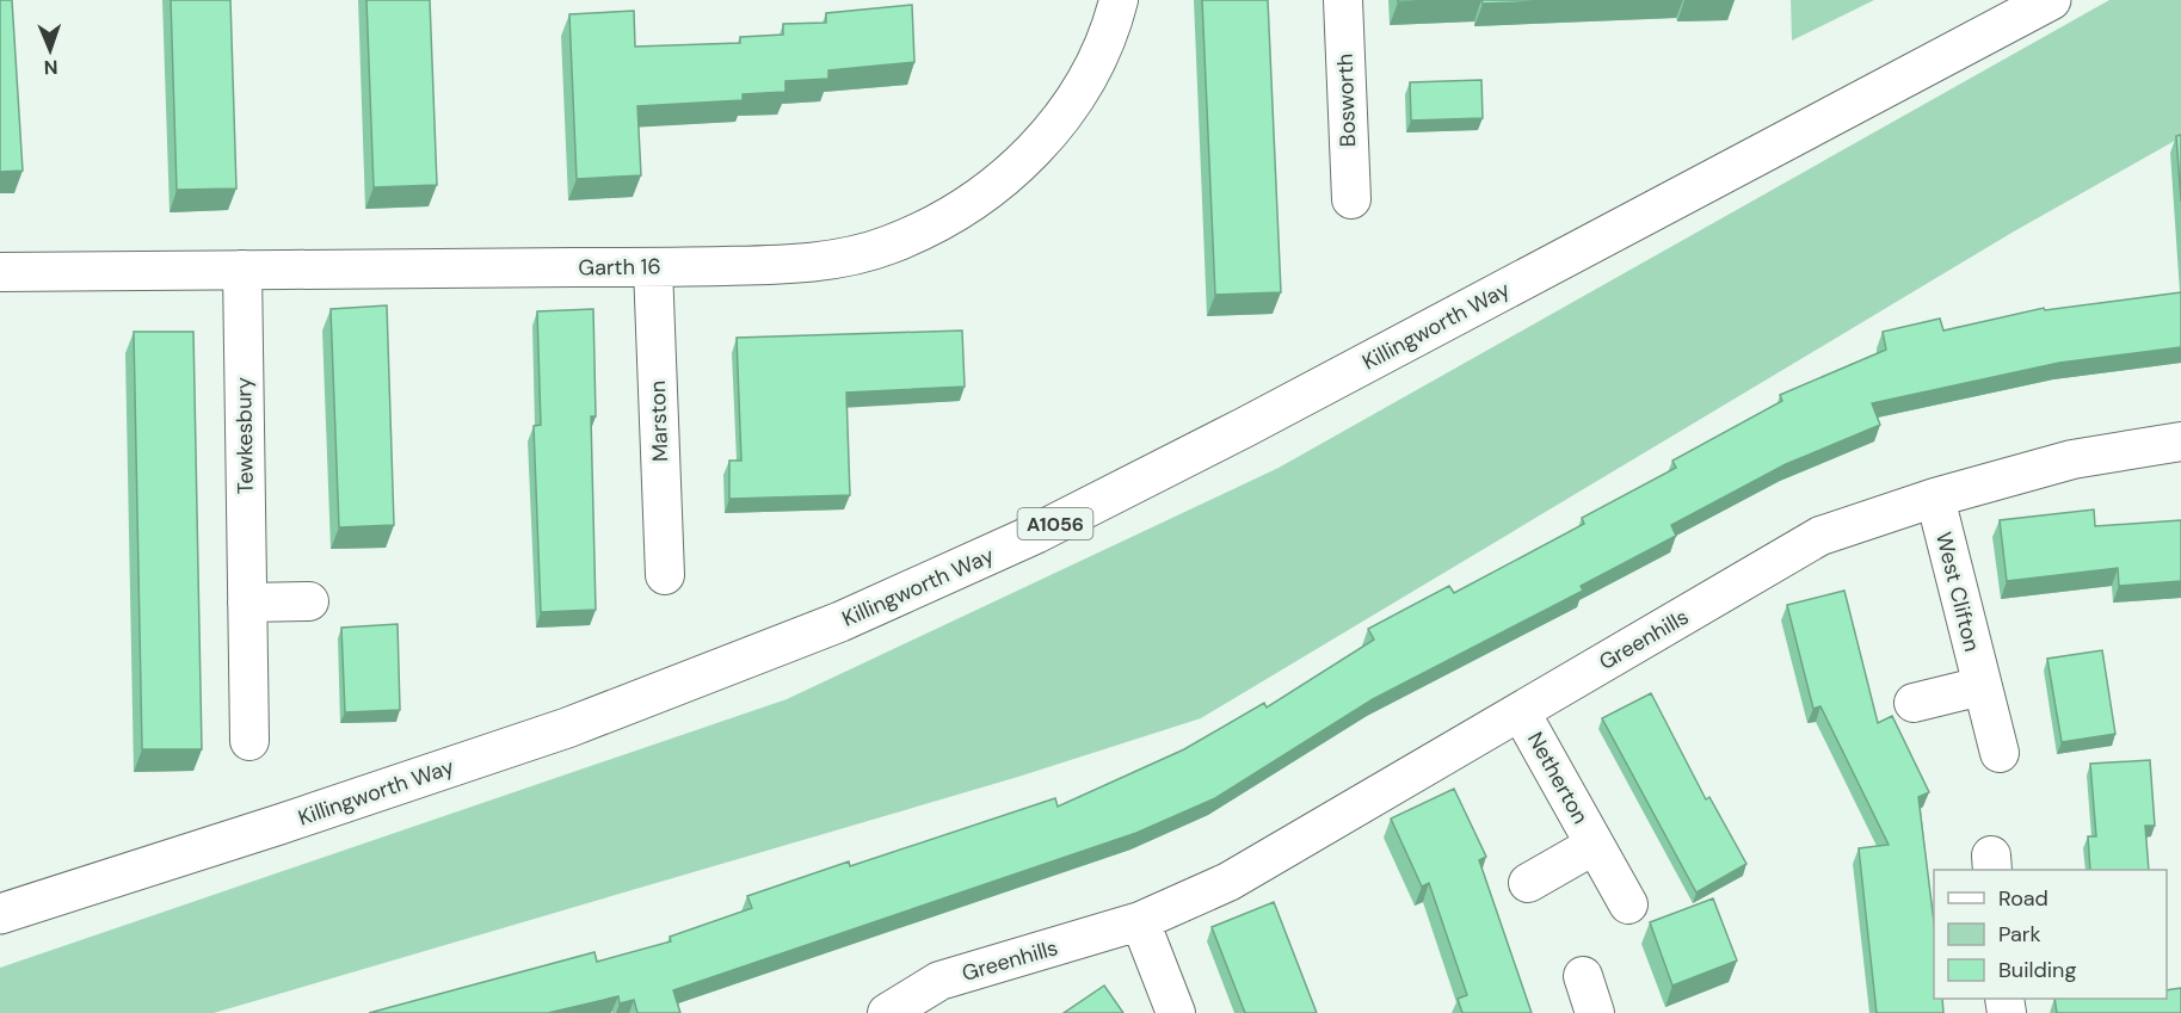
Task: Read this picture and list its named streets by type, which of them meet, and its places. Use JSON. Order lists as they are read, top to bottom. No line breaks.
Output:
{"streets":{"main road":["Killingworth Way","A1056"],"street":["Bosworth","Garth 16","Marston","Tewkesbury","West Clifton","Greenhills","Netherton"]},"crossings":[["Garth 16","Marston"],["Garth 16","Tewkesbury"],["West Clifton","Greenhills"],["Greenhills","Netherton"]],"legend":["Road","Park","Building"],"north":"bottom"}
